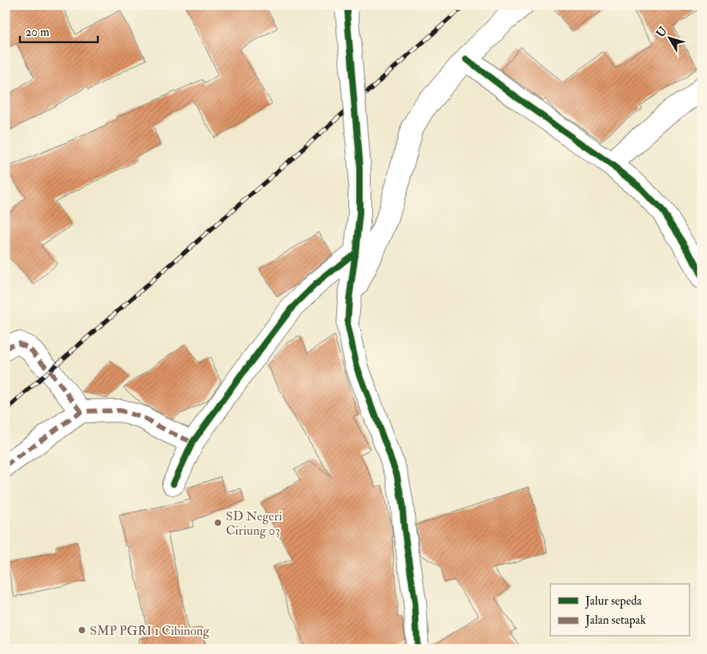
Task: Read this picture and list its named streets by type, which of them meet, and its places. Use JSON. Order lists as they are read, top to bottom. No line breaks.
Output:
{"places":["SD Negeri Ciriung 03","SMP PGRI 1 Cibinong"],"legend":["Jalur sepeda","Jalan setapak"],"scale_bar":"20 m","north":"top left"}
